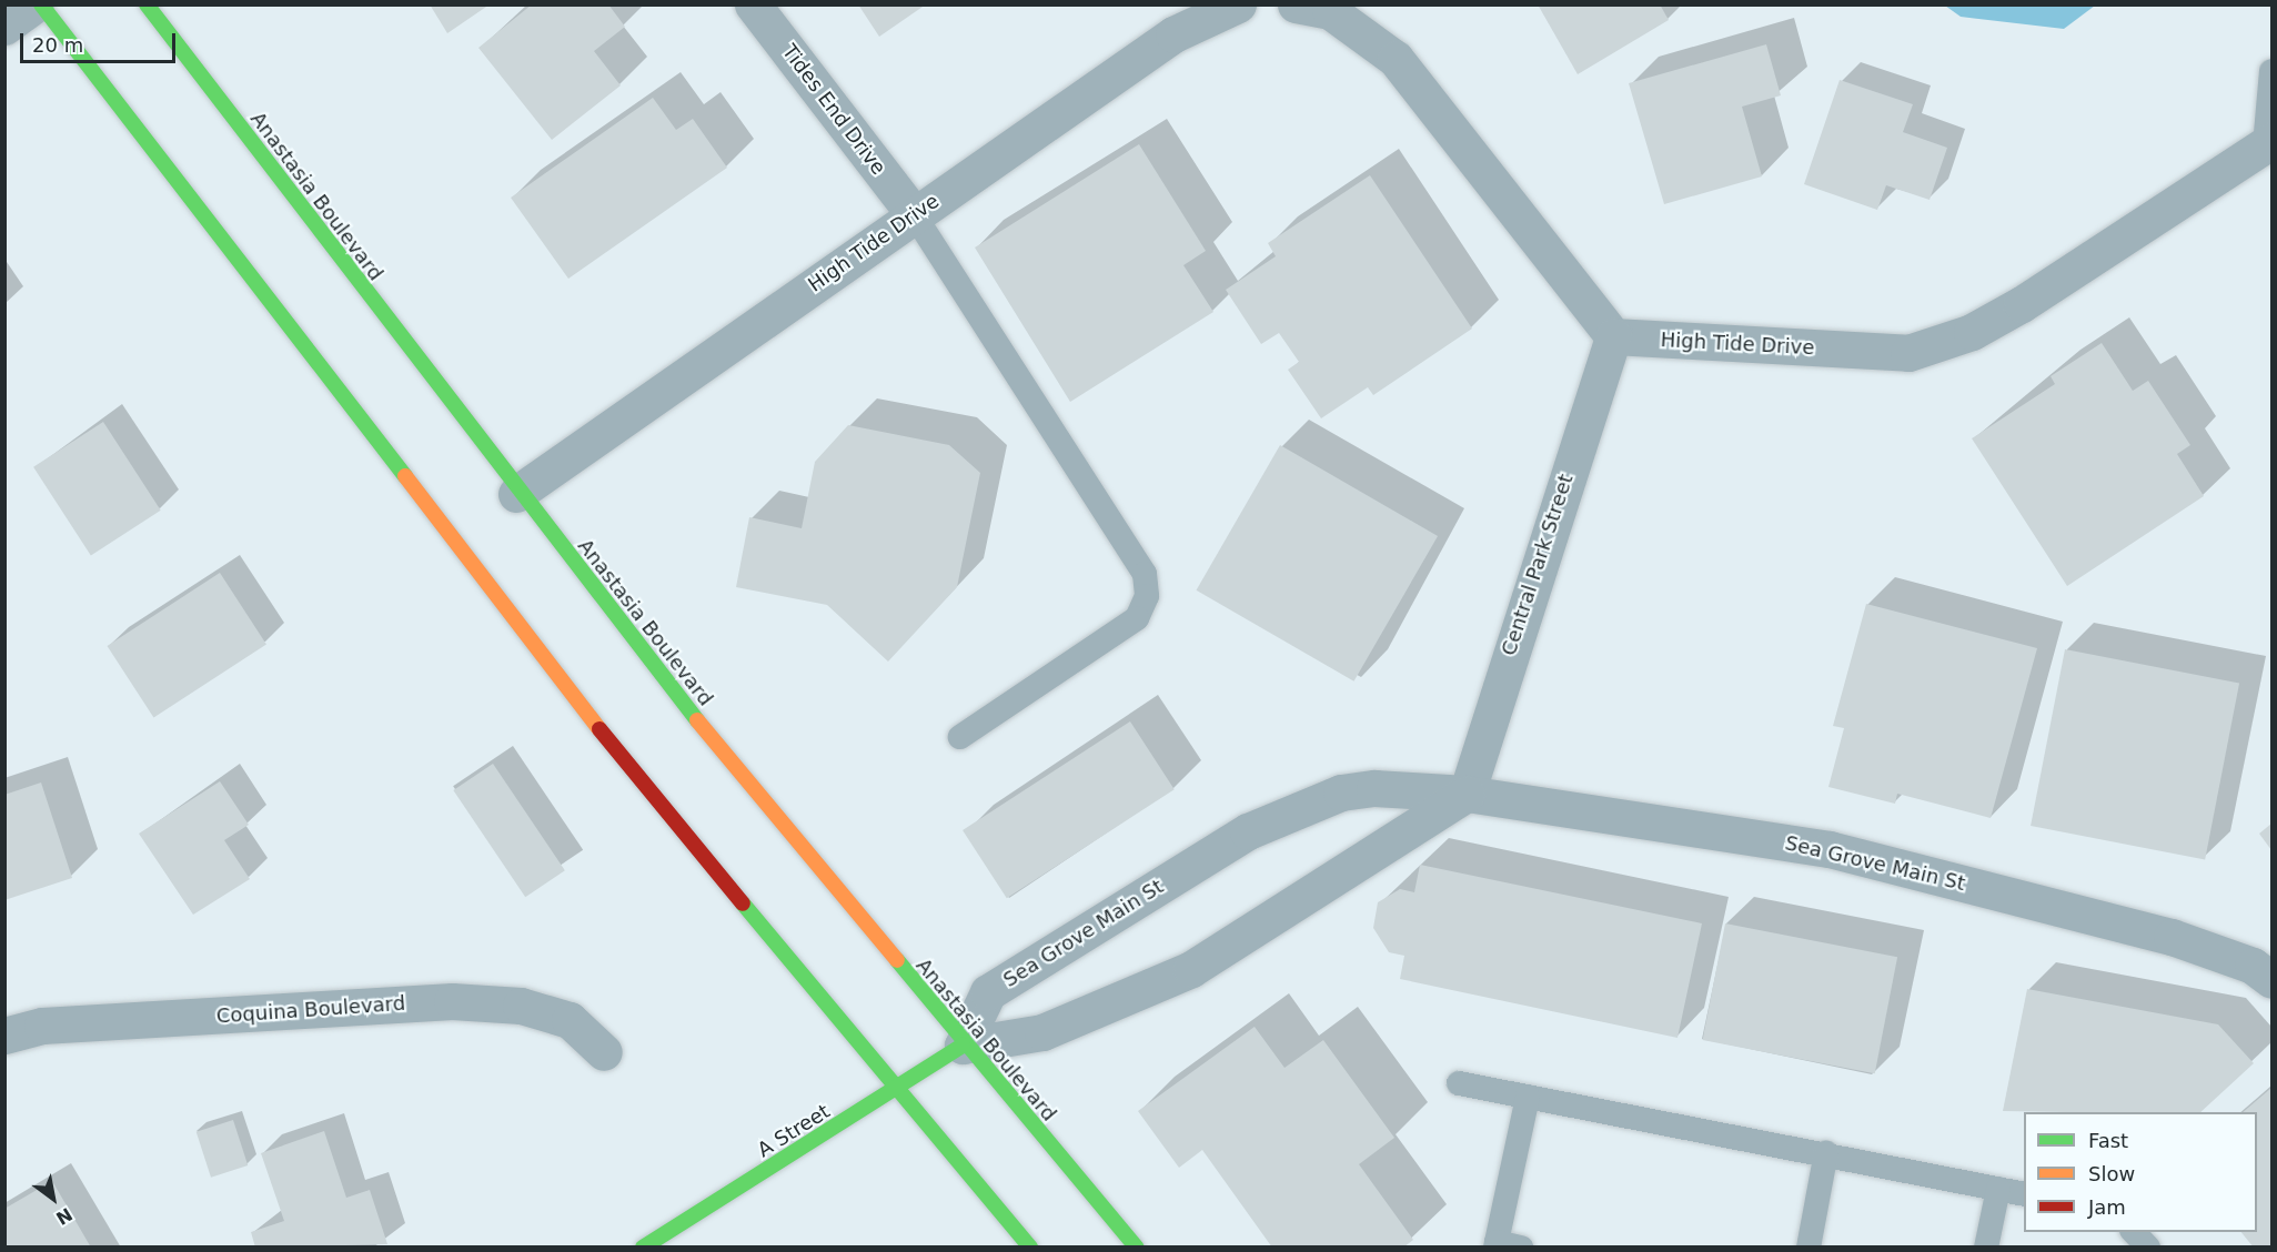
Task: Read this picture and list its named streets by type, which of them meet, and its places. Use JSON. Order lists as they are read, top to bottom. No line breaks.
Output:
{"streets":{"main road":["Anastasia Boulevard","A Street"],"street":["Tides End Drive","High Tide Drive","Central Park Street","Sea Grove Main St","Coquina Boulevard"]},"crossings":[["Tides End Drive","High Tide Drive"],["Anastasia Boulevard","High Tide Drive"],["Anastasia Boulevard","Sea Grove Main St"],["Anastasia Boulevard","A Street"],["High Tide Drive","Central Park Street"],["Central Park Street","Sea Grove Main St"],["Sea Grove Main St","A Street"]],"legend":["Fast","Slow","Jam"],"scale_bar":"20 m","north":"bottom right"}
